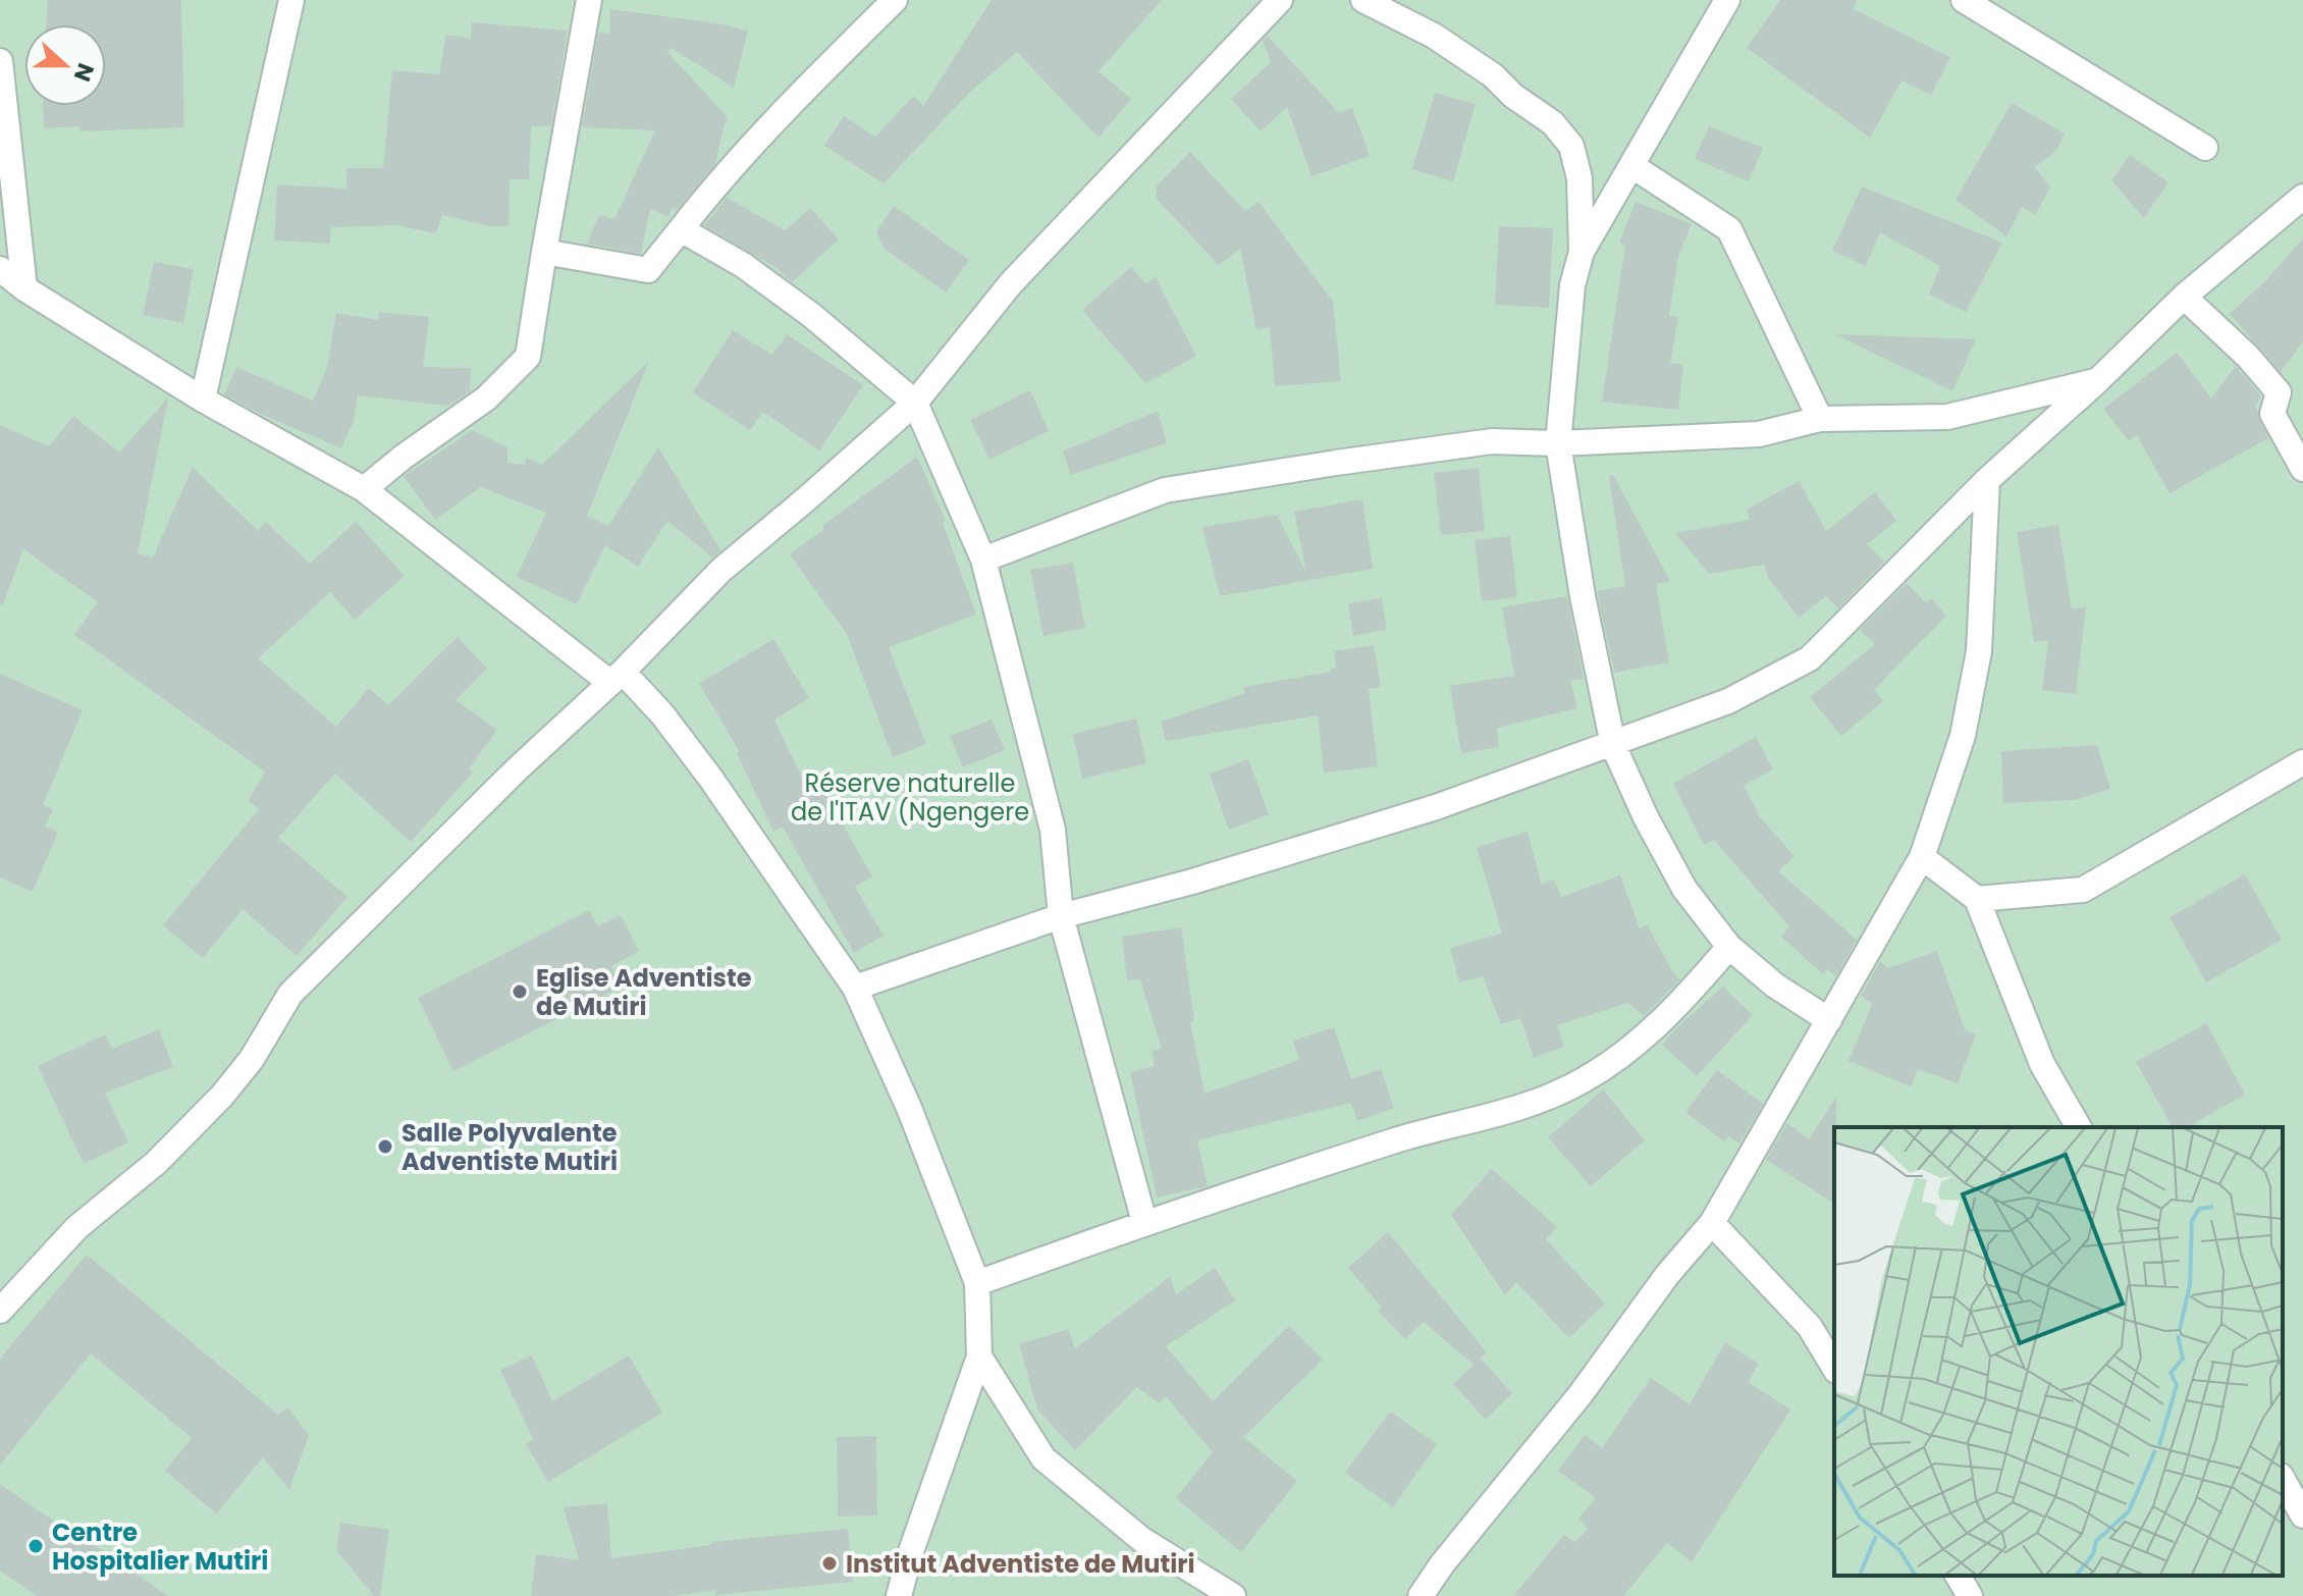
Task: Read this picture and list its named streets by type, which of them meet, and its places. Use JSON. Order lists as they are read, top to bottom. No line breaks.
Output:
{"parks":["Réserve naturelle de l'ITAV (Ngengere"],"places":["Eglise Adventiste de Mutiri","Salle Polyvalente Adventiste Mutiri","Centre Hospitalier Mutiri","Institut Adventiste de Mutiri"],"north":"right"}
